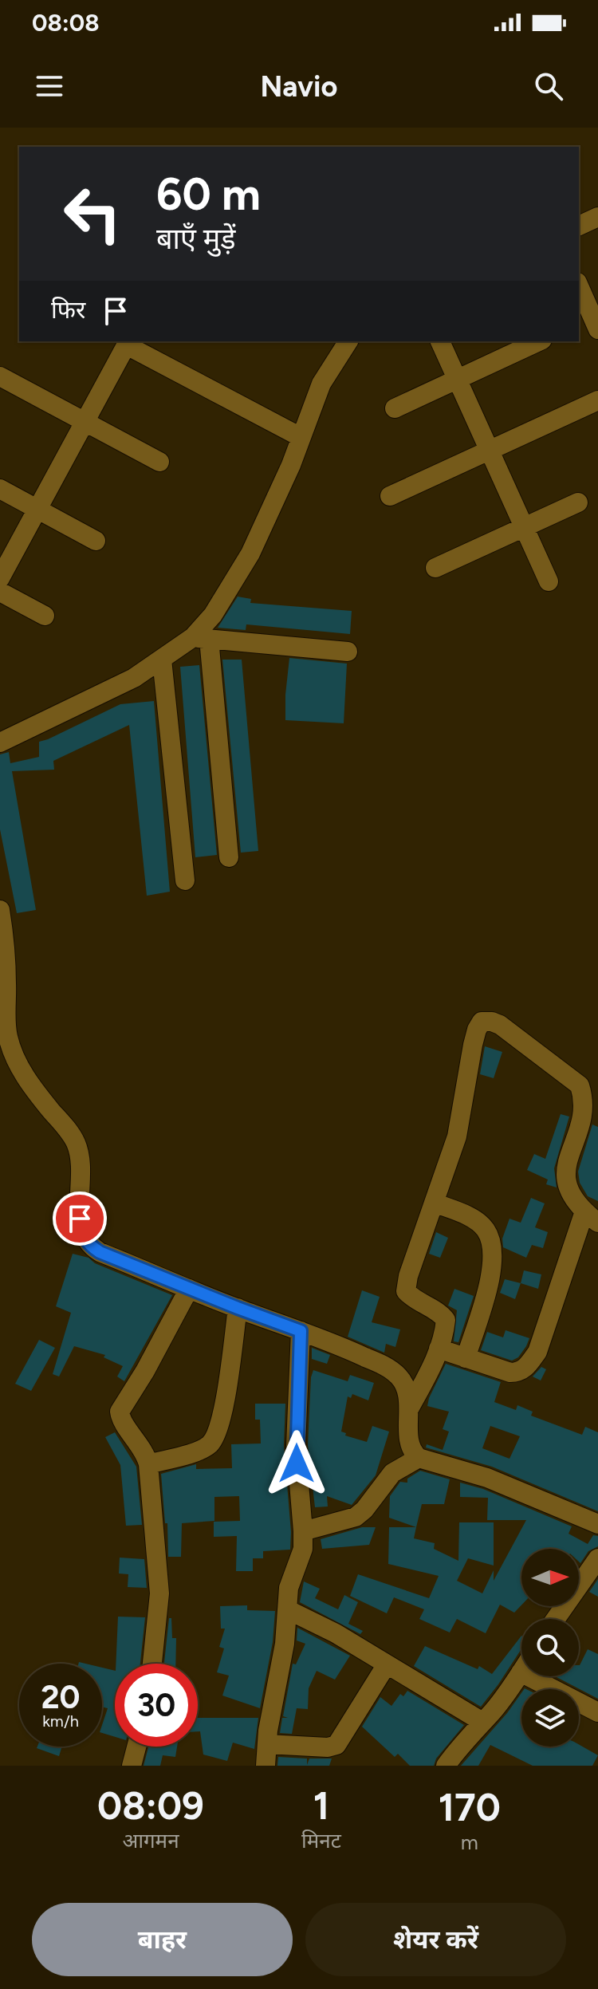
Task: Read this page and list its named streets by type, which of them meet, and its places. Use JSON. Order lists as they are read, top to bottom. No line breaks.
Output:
{"north":"right","page":{"status":"08:08","header":"Navio","turn":["60 m","बाएँ मुड़ें"],"then":"फिर","speed":"20 km/h","limit":"30","eta":["08:09","आगमन","1","मिनट","170","m"],"buttons":["बाहर","शेयर करें"]}}
